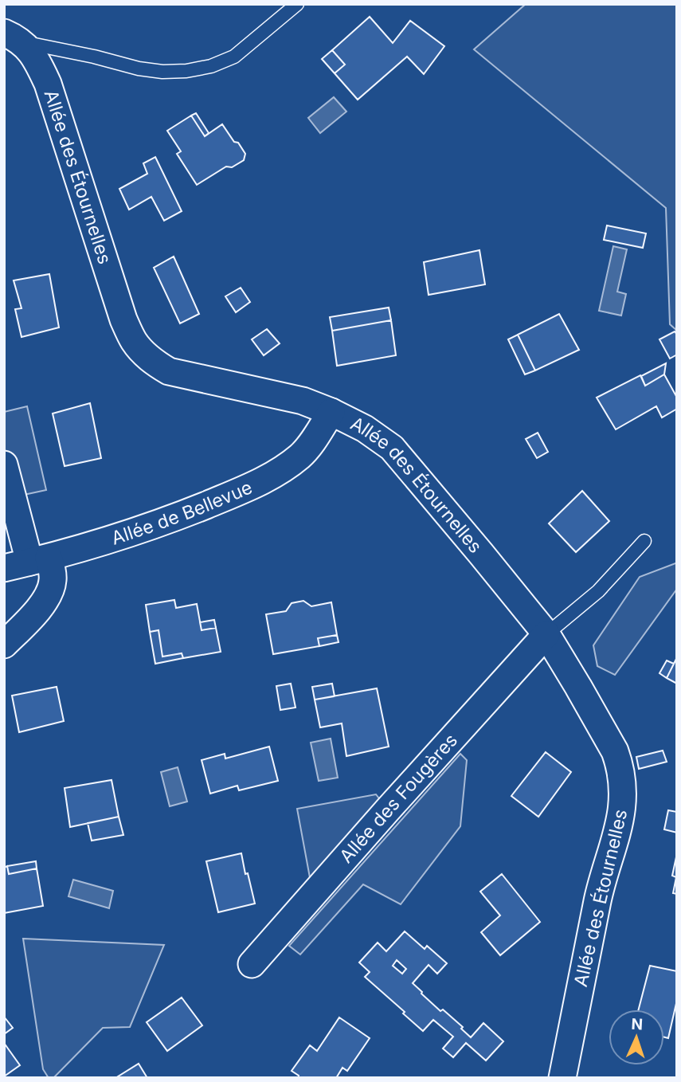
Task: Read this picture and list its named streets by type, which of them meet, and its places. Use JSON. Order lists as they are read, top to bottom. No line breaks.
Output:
{"streets":{"street":["Allée des Étournelles","Allée de Bellevue","Allée des Fougères"]},"crossings":[["Allée des Étournelles","Allée de Bellevue"],["Allée des Étournelles","Allée des Fougères"]],"north":"top"}
